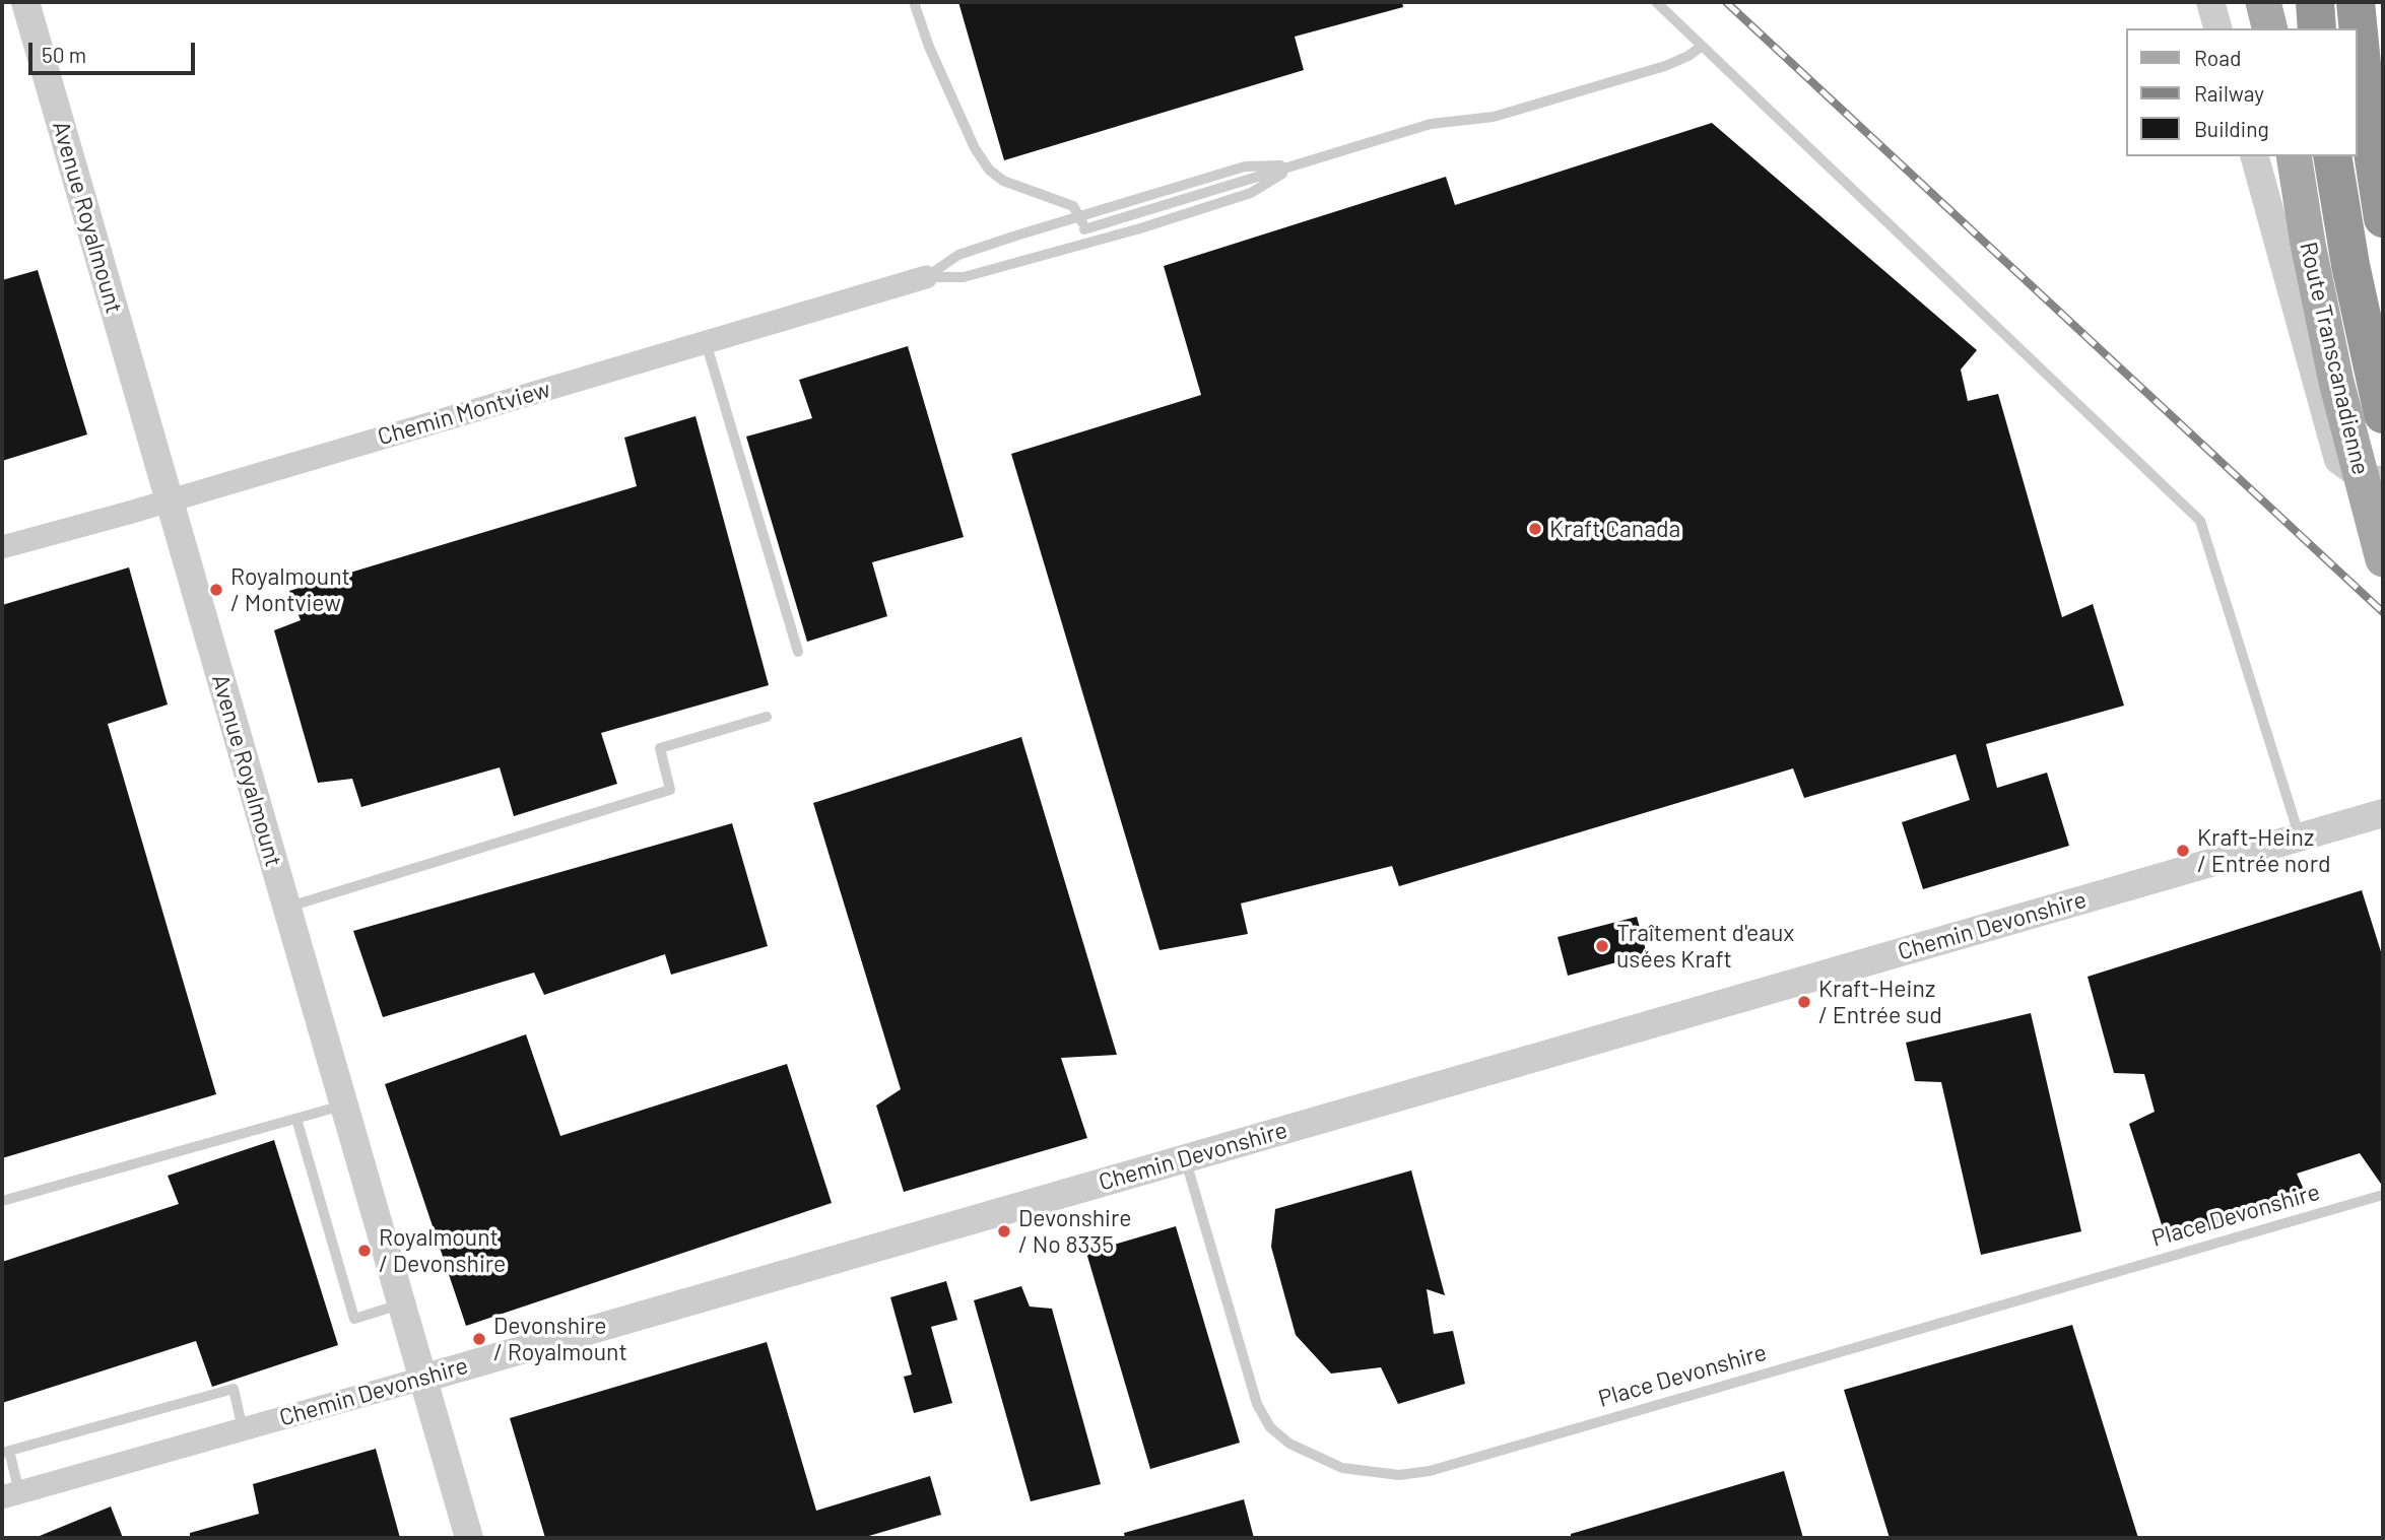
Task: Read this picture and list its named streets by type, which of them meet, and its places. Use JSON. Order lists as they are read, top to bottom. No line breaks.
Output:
{"streets":{"main road":["Route Transcanadienne"],"street":["Avenue Royalmount","Chemin Montview","Chemin Devonshire"],"lane":["Place Devonshire"]},"crossings":[["Avenue Royalmount","Chemin Montview"],["Avenue Royalmount","Chemin Devonshire"],["Chemin Devonshire","Place Devonshire"]],"places":["Kraft Canada","Royalmount / Montview","Kraft-Heinz / Entrée nord","Traîtement d'eaux usées Kraft","Kraft-Heinz / Entrée sud","Devonshire / No 8335","Royalmount / Devonshire","Devonshire / Royalmount"],"legend":["Road","Railway","Building"],"scale_bar":"50 m"}
